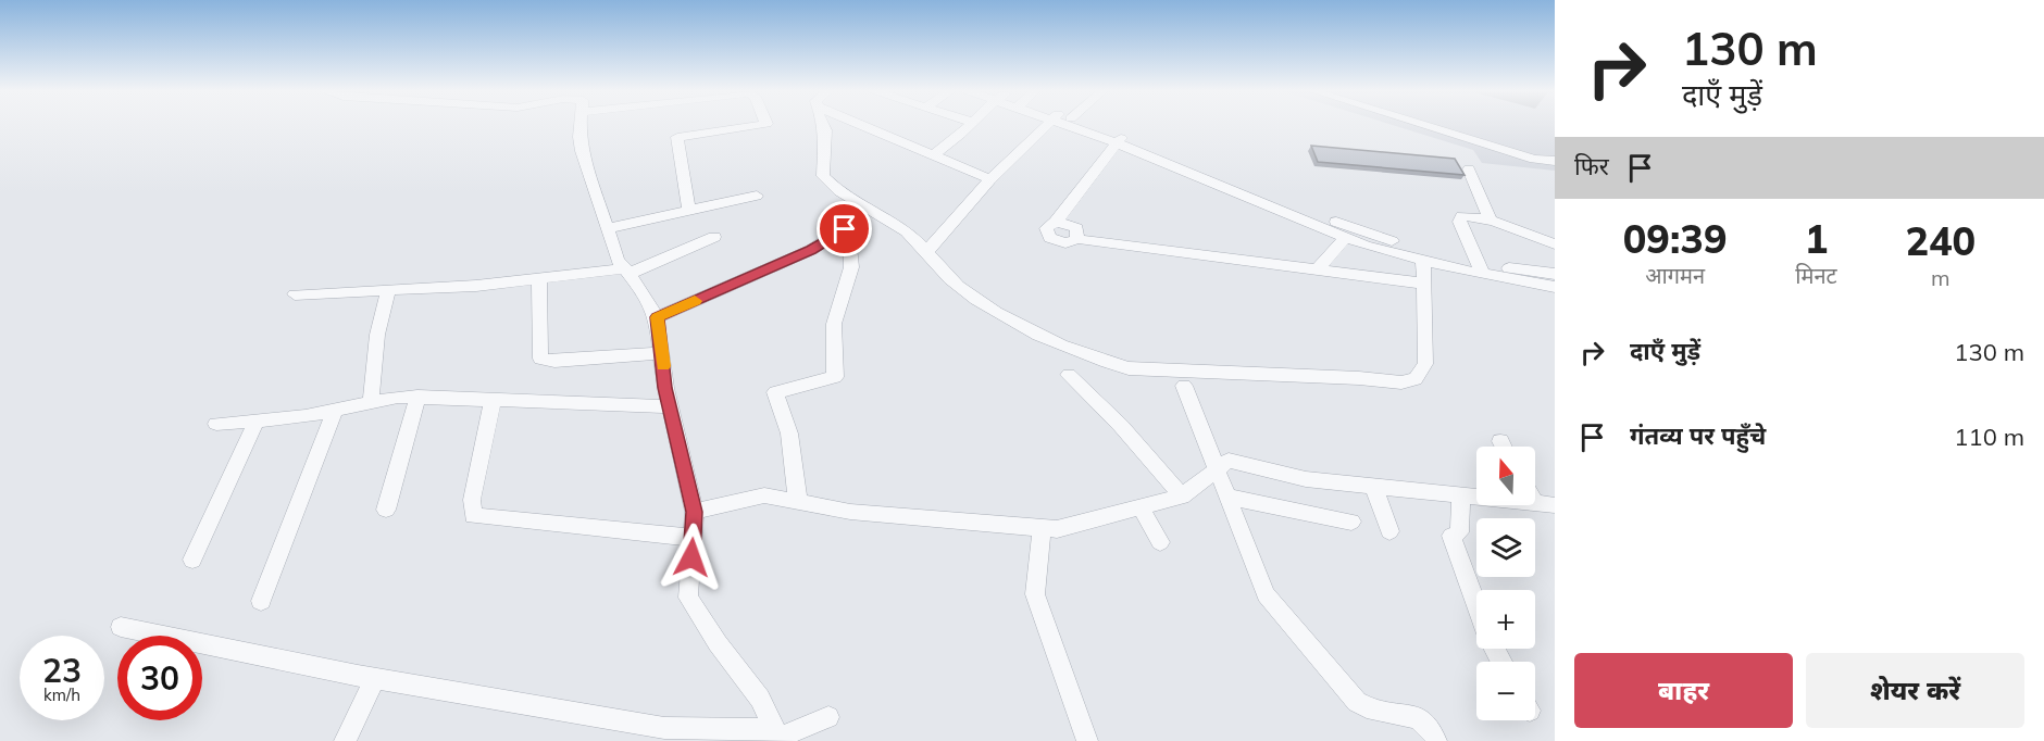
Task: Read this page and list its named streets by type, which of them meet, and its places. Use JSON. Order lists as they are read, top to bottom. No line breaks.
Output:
{"north":"top","page":{"turn":["130 m","दाएँ मुड़ें"],"then":"फिर","eta":["09:39","आगमन","1","मिनट","240","m"],"list":[{"name":"दाएँ मुड़ें","value":"130 m"},{"name":"गंतव्य पर पहुँचे","value":"110 m"}],"map_buttons":["+","−"],"speed":"23 km/h","limit":"30","buttons":["बाहर","शेयर करें"]}}
